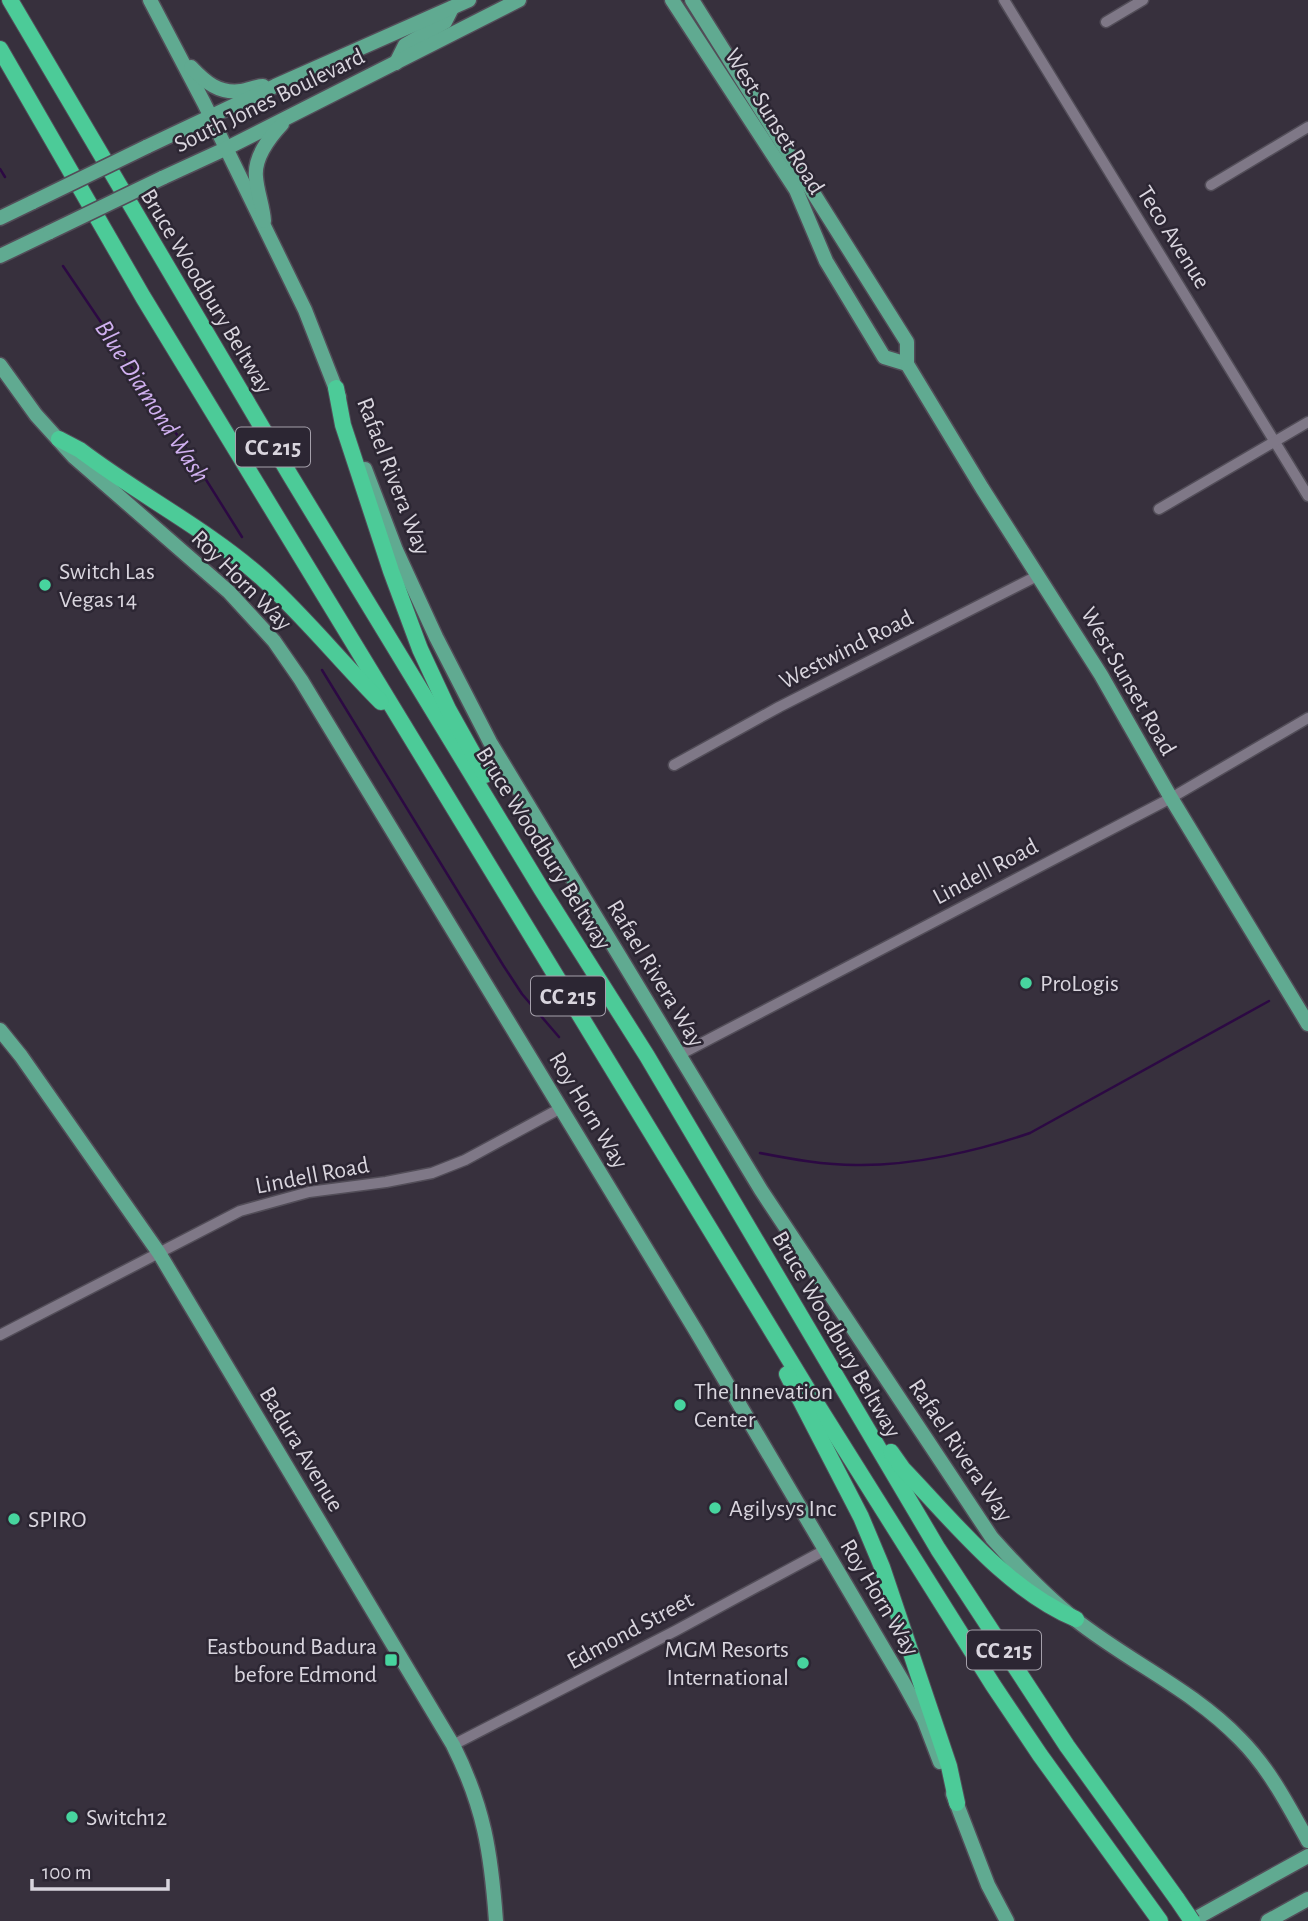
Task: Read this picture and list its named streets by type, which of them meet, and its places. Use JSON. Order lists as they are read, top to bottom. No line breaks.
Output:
{"streets":{"highway":["Bruce Woodbury Beltway","CC 215"],"main road":["South Jones Boulevard","West Sunset Road","Rafael Rivera Way","Roy Horn Way","Badura Avenue"],"street":["Teco Avenue","Westwind Road","Lindell Road","Edmond Street"]},"crossings":[["South Jones Boulevard","Rafael Rivera Way"],["West Sunset Road","Westwind Road"],["West Sunset Road","Lindell Road"],["Rafael Rivera Way","Lindell Road"],["Roy Horn Way","Lindell Road"],["Roy Horn Way","Edmond Street"],["Lindell Road","Badura Avenue"],["Badura Avenue","Edmond Street"]],"water":["Blue Diamond Wash"],"places":{"other":["Switch Las Vegas 14","ProLogis","The Innevation Center","Agilysys Inc","SPIRO","MGM Resorts International","Switch12"],"transit":["Eastbound Badura before Edmond"]},"scale_bar":"100 m"}
